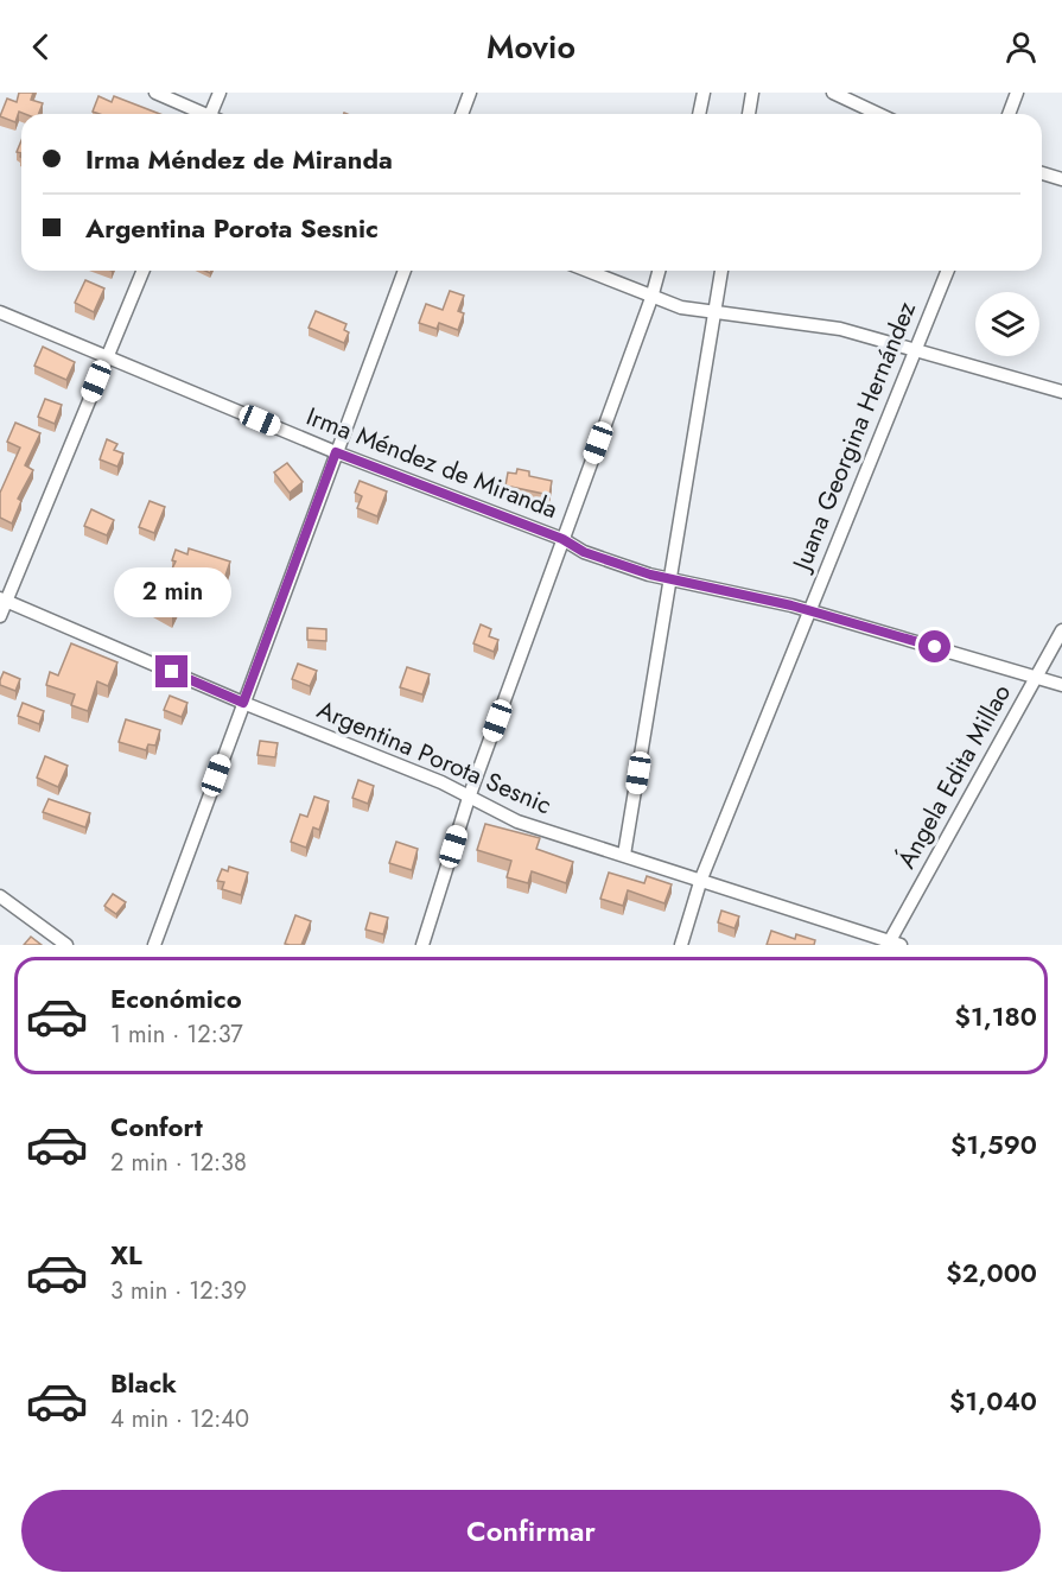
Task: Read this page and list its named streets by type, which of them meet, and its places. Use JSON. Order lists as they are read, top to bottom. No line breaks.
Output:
{"streets":{"street":["Juana Georgina Hernández","Irma Méndez de Miranda","Argentina Porota Sesnic","Ángela Edita Millao"]},"crossings":[["Juana Georgina Hernández","Irma Méndez de Miranda"],["Juana Georgina Hernández","Argentina Porota Sesnic"],["Irma Méndez de Miranda","Ángela Edita Millao"],["Argentina Porota Sesnic","Ángela Edita Millao"]],"page":{"header":"Movio","banner":["Irma Méndez de Miranda","Argentina Porota Sesnic"],"bubble":"2 min","list":[{"name":"Económico","note":"1 min · 12:37","value":"$1,180"},{"name":"Confort","note":"2 min · 12:38","value":"$1,590"},{"name":"XL","note":"3 min · 12:39","value":"$2,000"},{"name":"Black","note":"4 min · 12:40","value":"$1,040"}],"buttons":"Confirmar"}}
